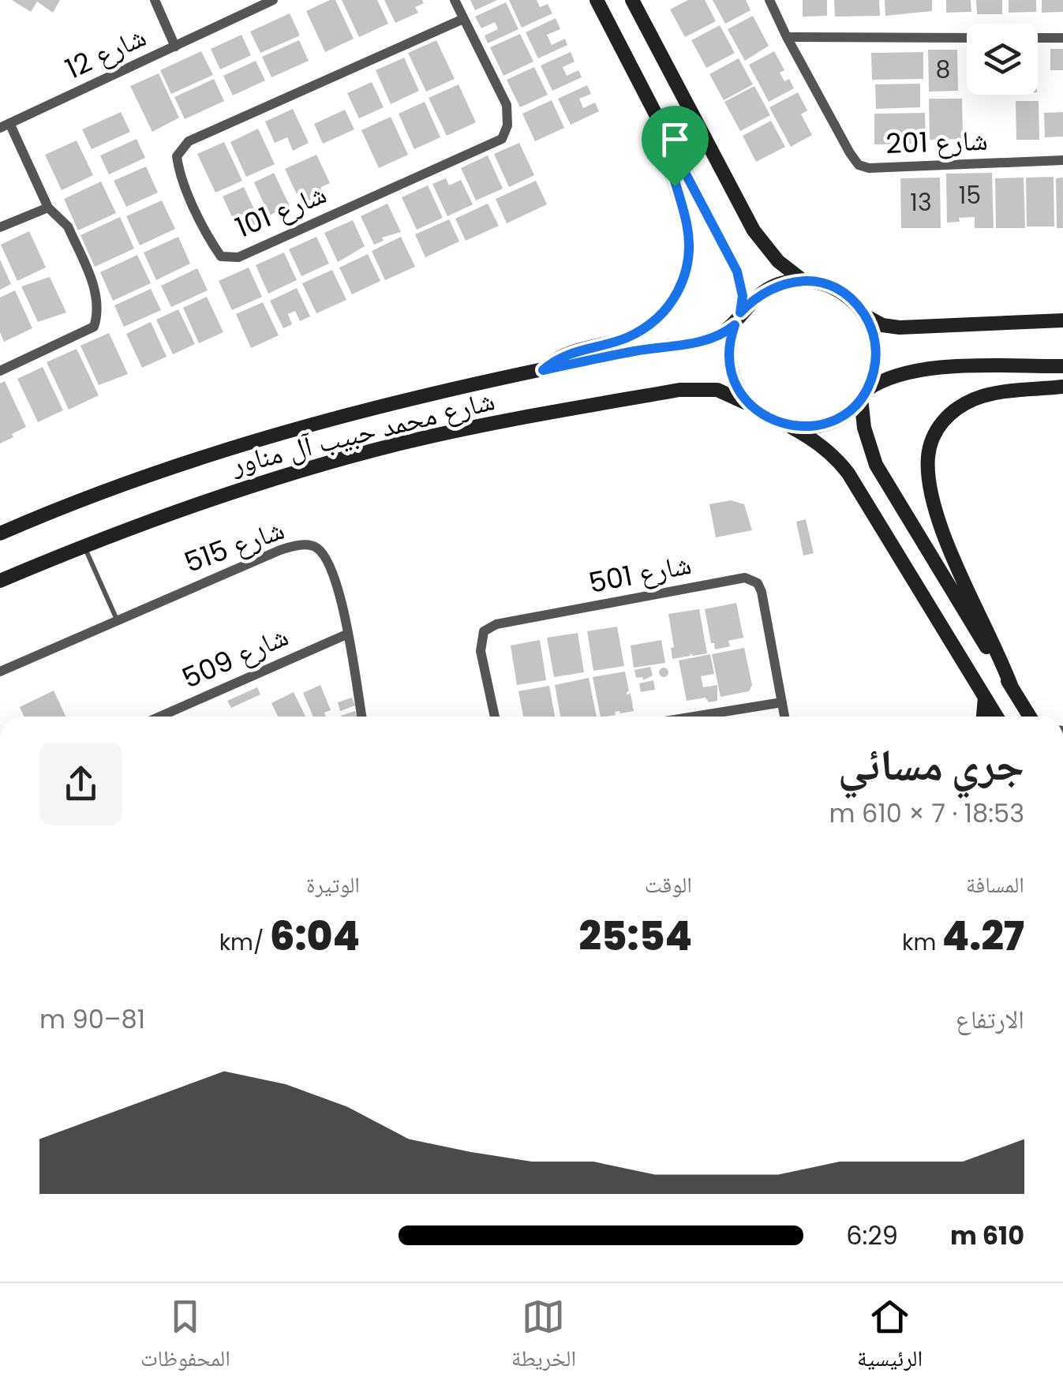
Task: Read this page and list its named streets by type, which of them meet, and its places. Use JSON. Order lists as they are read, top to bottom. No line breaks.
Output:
{"streets":{"main road":["شارع محمد حبيب آل مناور"],"street":["شارع 12","شارع 201","شارع 101","شارع 515","شارع 501","شارع 509"]},"crossings":[["شارع 515","شارع 509"]],"house_numbers":["8","15","13"],"page":{"heading":["جري مسائي","18:53 · 7 × 610 m"],"stats":[["المسافة","4.27 km"],["الوقت","25:54"],["الوتيرة","6:04 /km"]],"chart":["الارتفاع","81–90 m"],"list":[{"name":"610 m","note":"6:29"}],"tabs":["الرئيسية","الخريطة","المحفوظات"]}}
